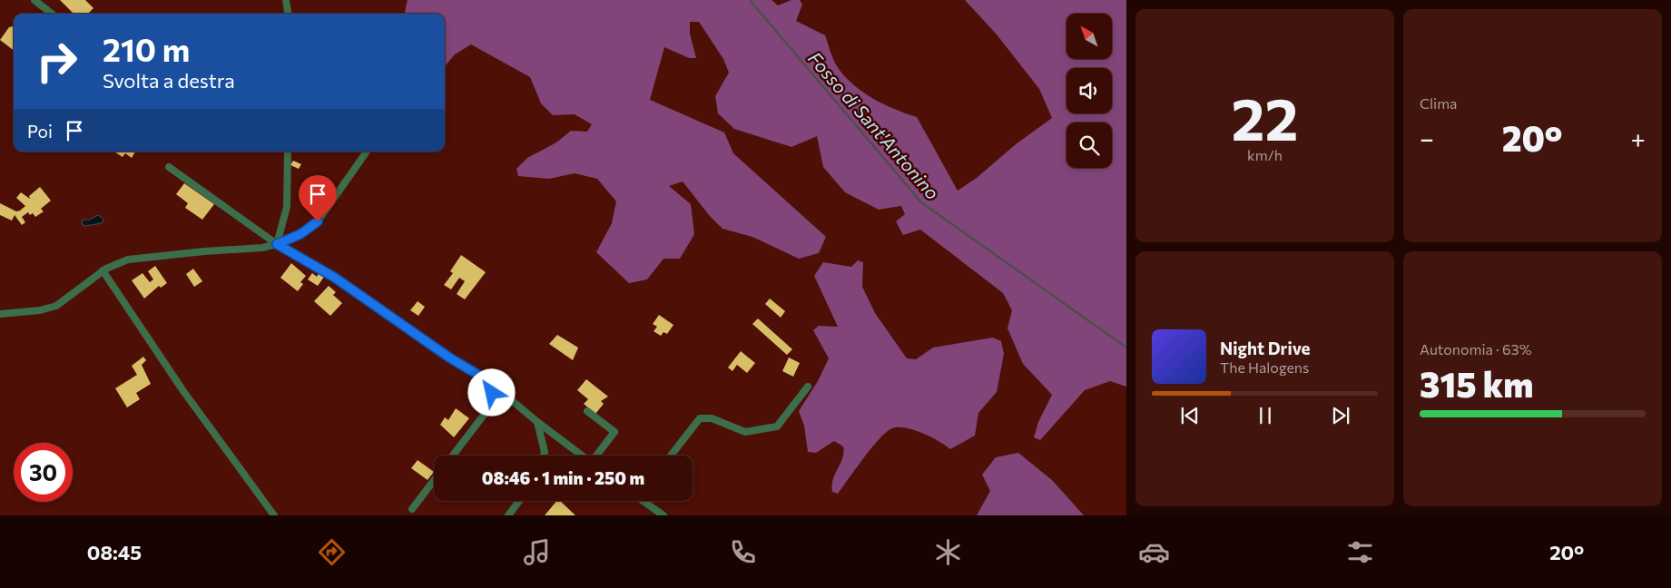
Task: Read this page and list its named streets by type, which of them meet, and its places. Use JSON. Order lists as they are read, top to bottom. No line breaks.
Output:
{"water":["Fosso di Sant'Antonino"],"north":"top left","page":{"tile":[["22","km/h"],"Clima",["Autonomia · 63%","315 km"]],"turn":["210 m","Svolta a destra"],"then":"Poi","heat":["−","20°","+"],"song":["Night Drive","The Halogens"],"limit":"30","trip":"08:46 · 1 min · 250 m","tabs":["08:45","20°"]}}
